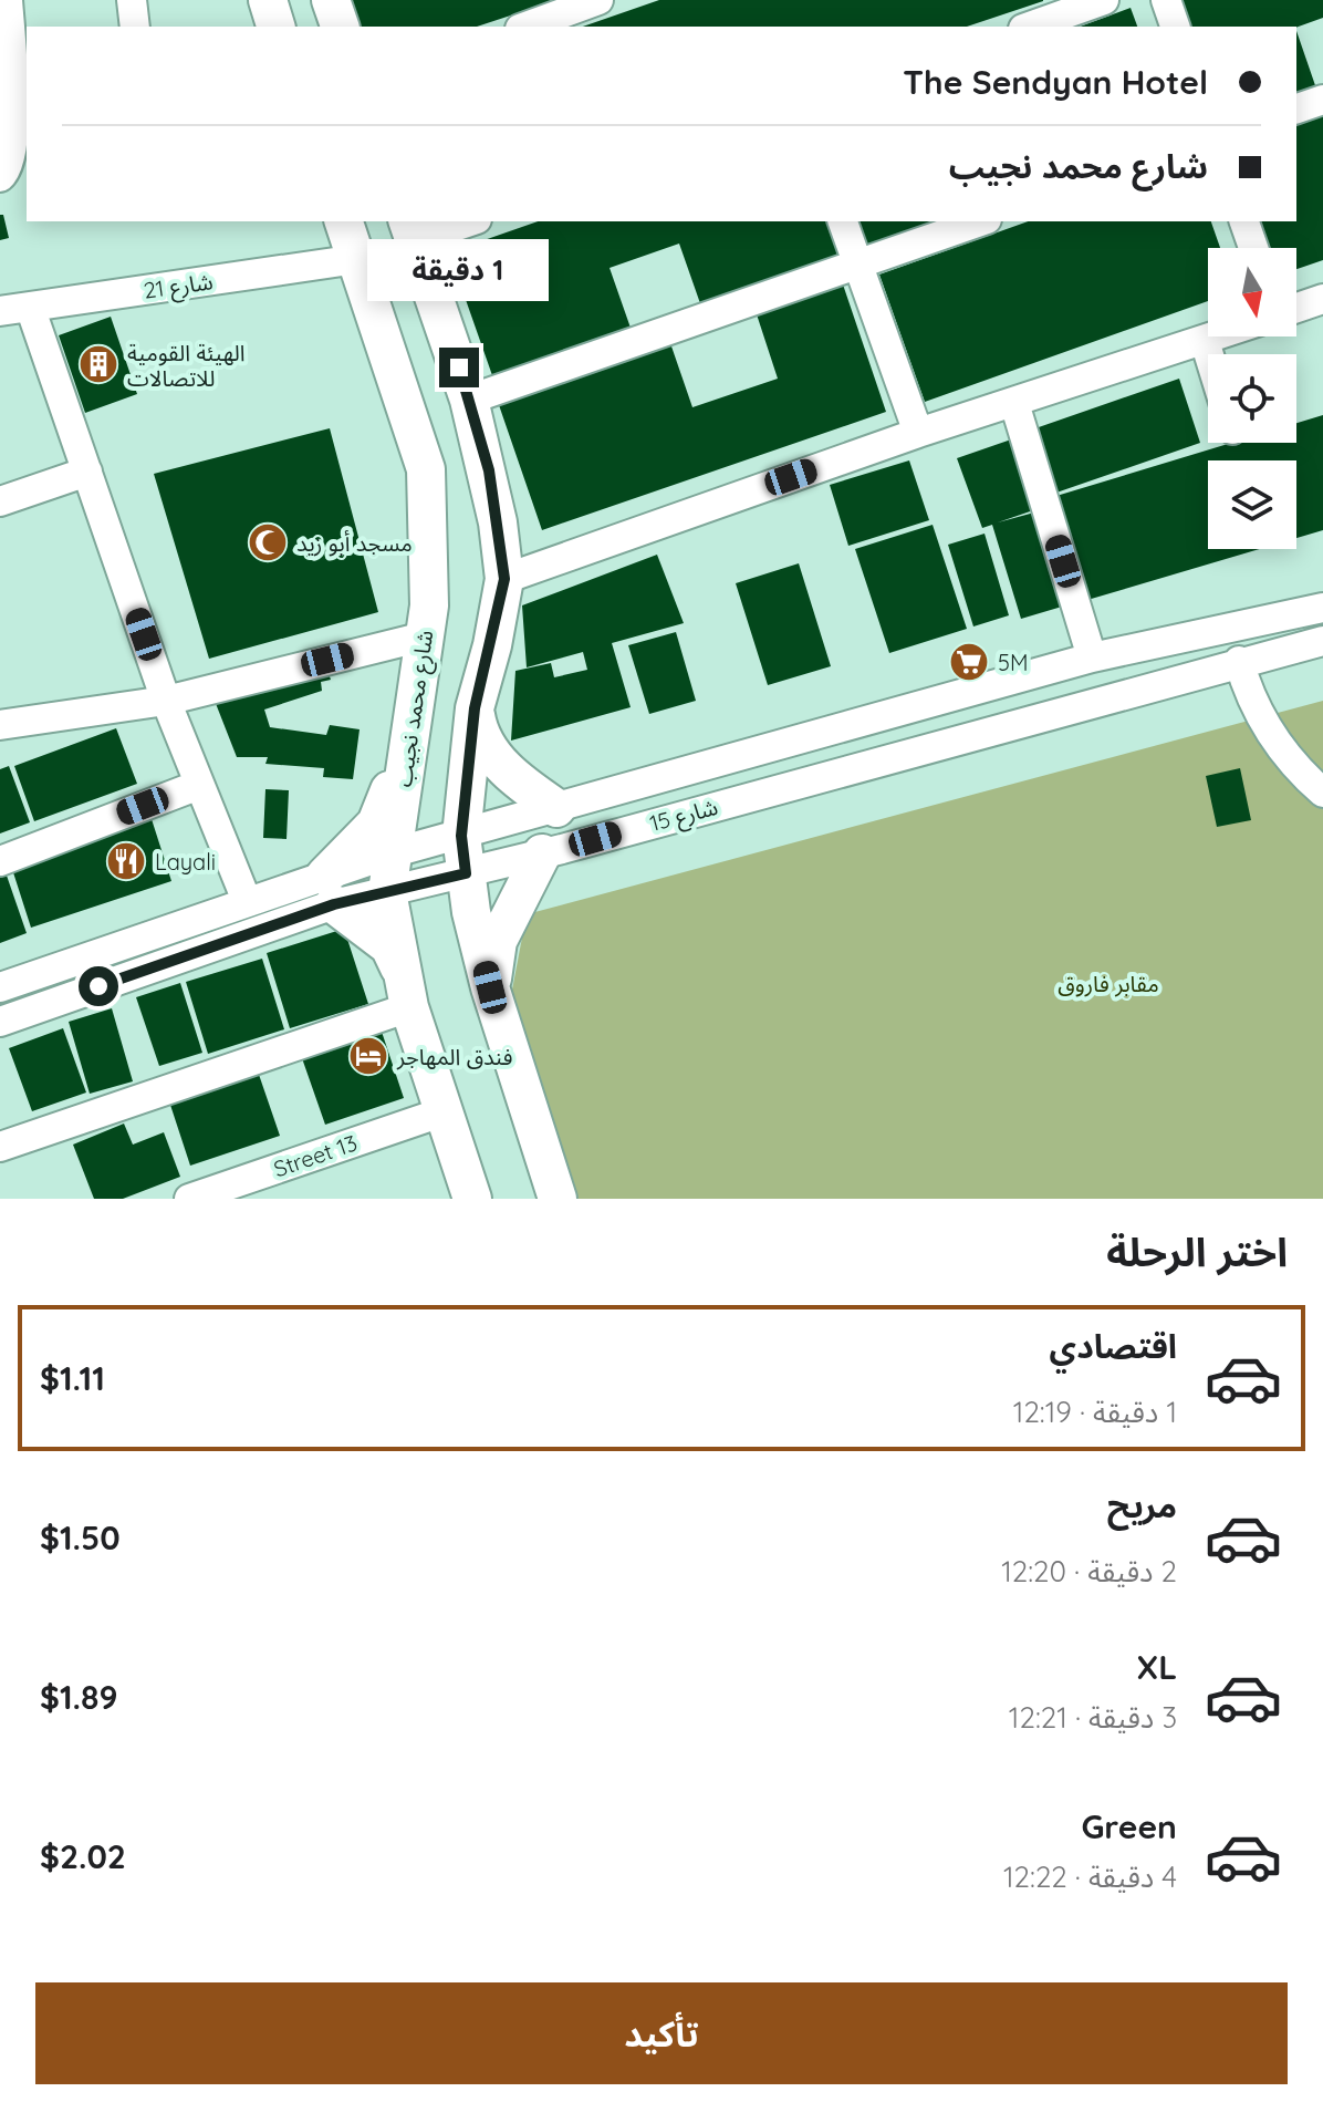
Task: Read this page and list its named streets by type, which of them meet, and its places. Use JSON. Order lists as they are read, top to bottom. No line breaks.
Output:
{"streets":{"main road":["شارع محمد نجيب"],"street":["شارع 21","شارع 15","Street 13"]},"crossings":[["شارع 21","شارع محمد نجيب"],["شارع محمد نجيب","شارع 15"],["شارع محمد نجيب","Street 13"]],"parks":["مقابر فاروق"],"places":{"building":["الهيئة القومية للاتصالات"],"mosque":["مسجد أبو زيد"],"supermarket":["5M"],"restaurant":["Layali"],"hotel":["فندق المهاجر"]},"north":"bottom","page":{"banner":["The Sendyan Hotel","شارع محمد نجيب"],"bubble":"1 دقيقة","heading":"اختر الرحلة","list":[{"name":"اقتصادي","note":"1 دقيقة · 12:19","value":"$1.11"},{"name":"مريح","note":"2 دقيقة · 12:20","value":"$1.50"},{"name":"XL","note":"3 دقيقة · 12:21","value":"$1.89"},{"name":"Green","note":"4 دقيقة · 12:22","value":"$2.02"}],"buttons":"تأكيد"}}
